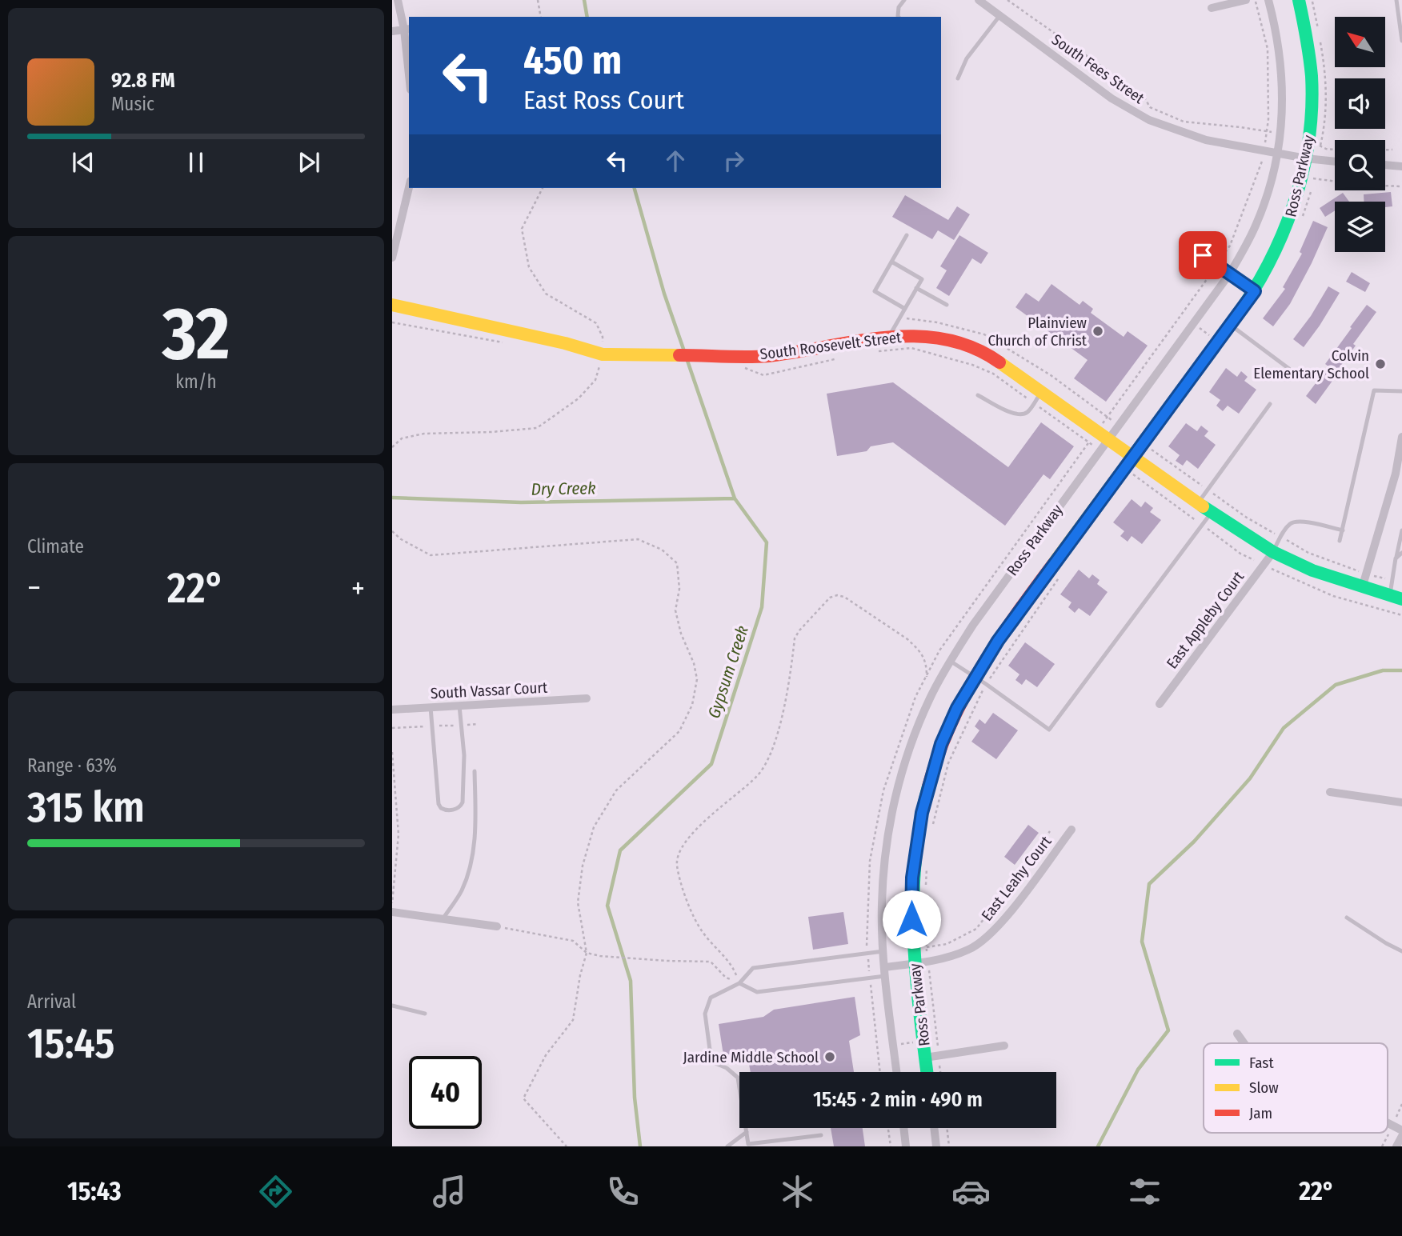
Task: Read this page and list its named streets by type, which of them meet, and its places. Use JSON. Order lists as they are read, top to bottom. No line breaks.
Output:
{"streets":{"street":["South Fees Street","Ross Parkway","South Roosevelt Street","East Appleby Court","South Vassar Court","East Leahy Court"]},"crossings":[["South Fees Street","Ross Parkway"],["Ross Parkway","South Roosevelt Street"],["Ross Parkway","East Leahy Court"],["South Roosevelt Street","East Appleby Court"]],"water":["Dry Creek","Gypsum Creek"],"places":["Plainview Church of Christ","Colvin Elementary School","Jardine Middle School"],"legend":["Fast","Slow","Jam"],"north":"top left","page":{"turn":["450 m","East Ross Court"],"song":["92.8 FM","Music"],"tile":[["32","km/h"],"Climate",["Range · 63%","315 km"],["Arrival","15:45"]],"heat":["−","22°","+"],"limit":"40","trip":"15:45 · 2 min · 490 m","tabs":["15:43","22°"]}}
